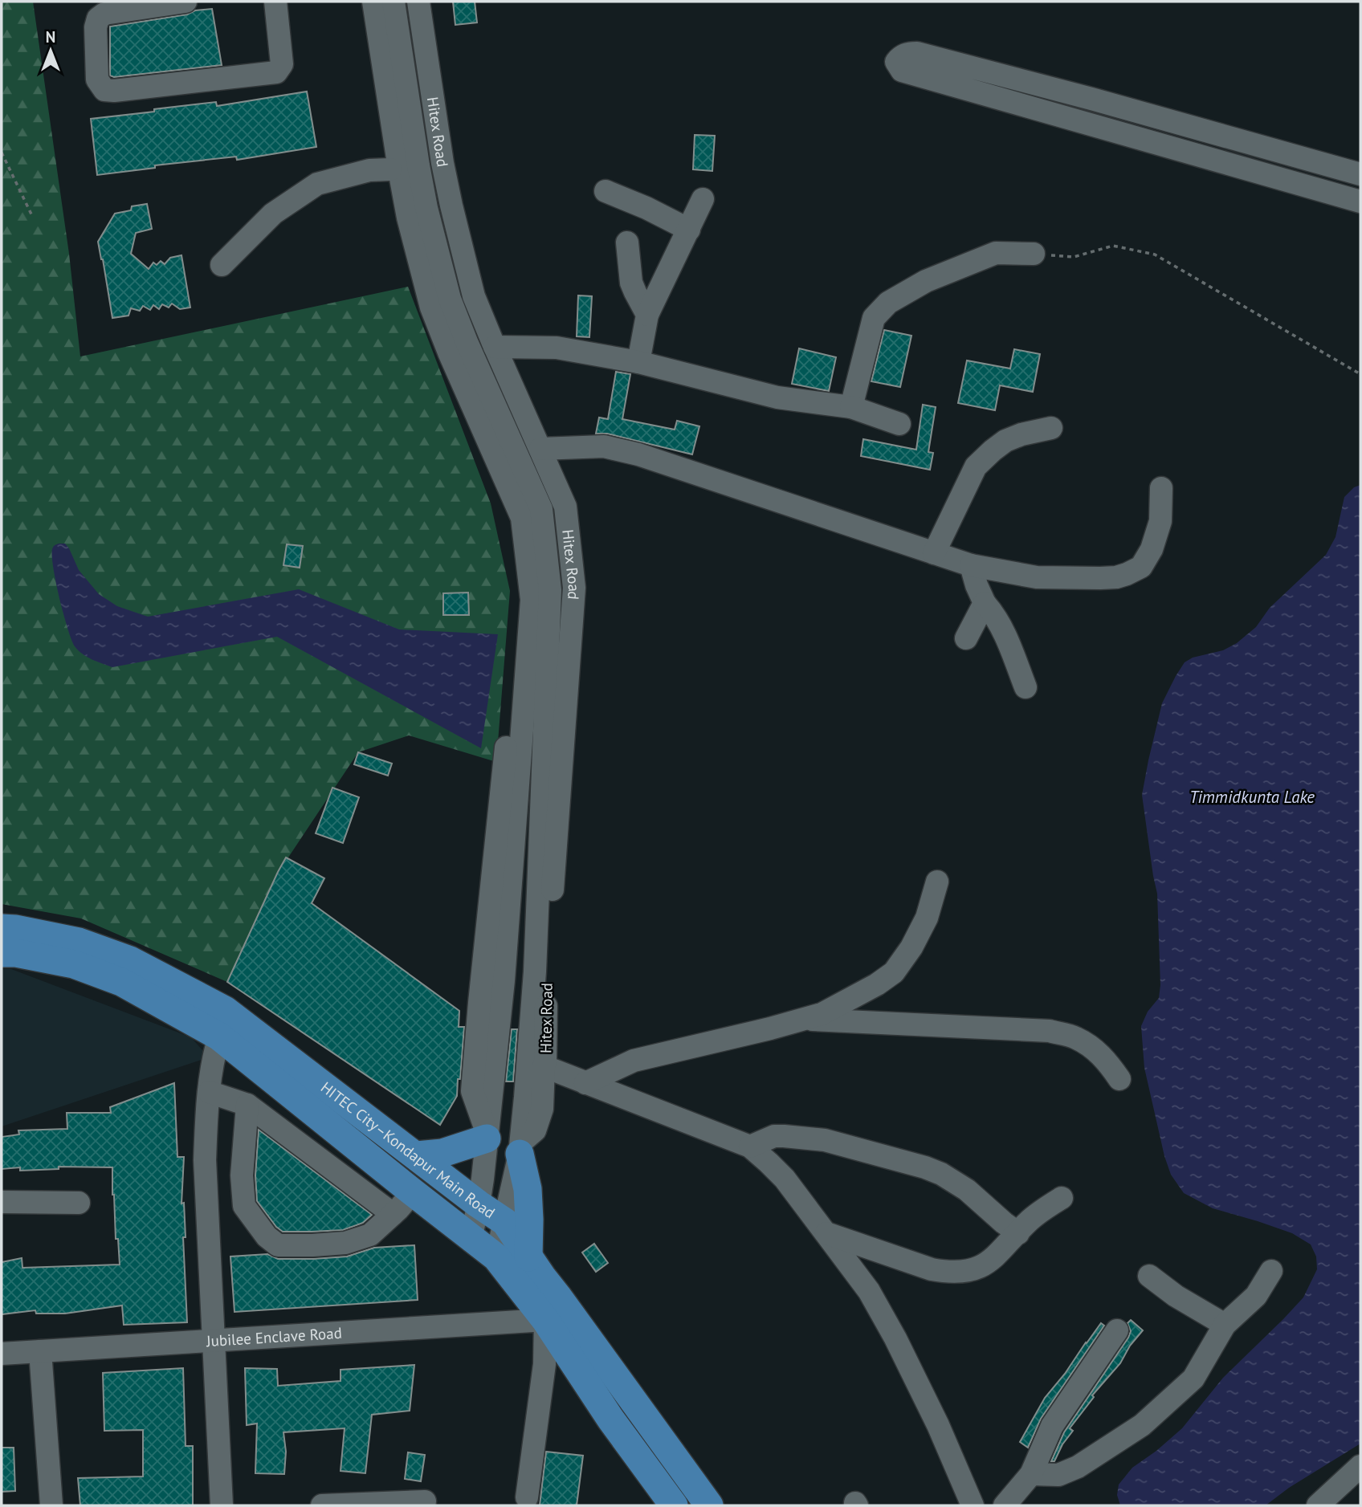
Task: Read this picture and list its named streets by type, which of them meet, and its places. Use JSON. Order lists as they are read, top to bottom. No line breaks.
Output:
{"streets":{"main road":["HITEC City–Kondapur Main Road"],"street":["Hitex Road","Jubilee Enclave Road"]},"crossings":[["Hitex Road","HITEC City–Kondapur Main Road"],["HITEC City–Kondapur Main Road","Jubilee Enclave Road"]],"water":["Timmidkunta Lake"],"north":"top"}
